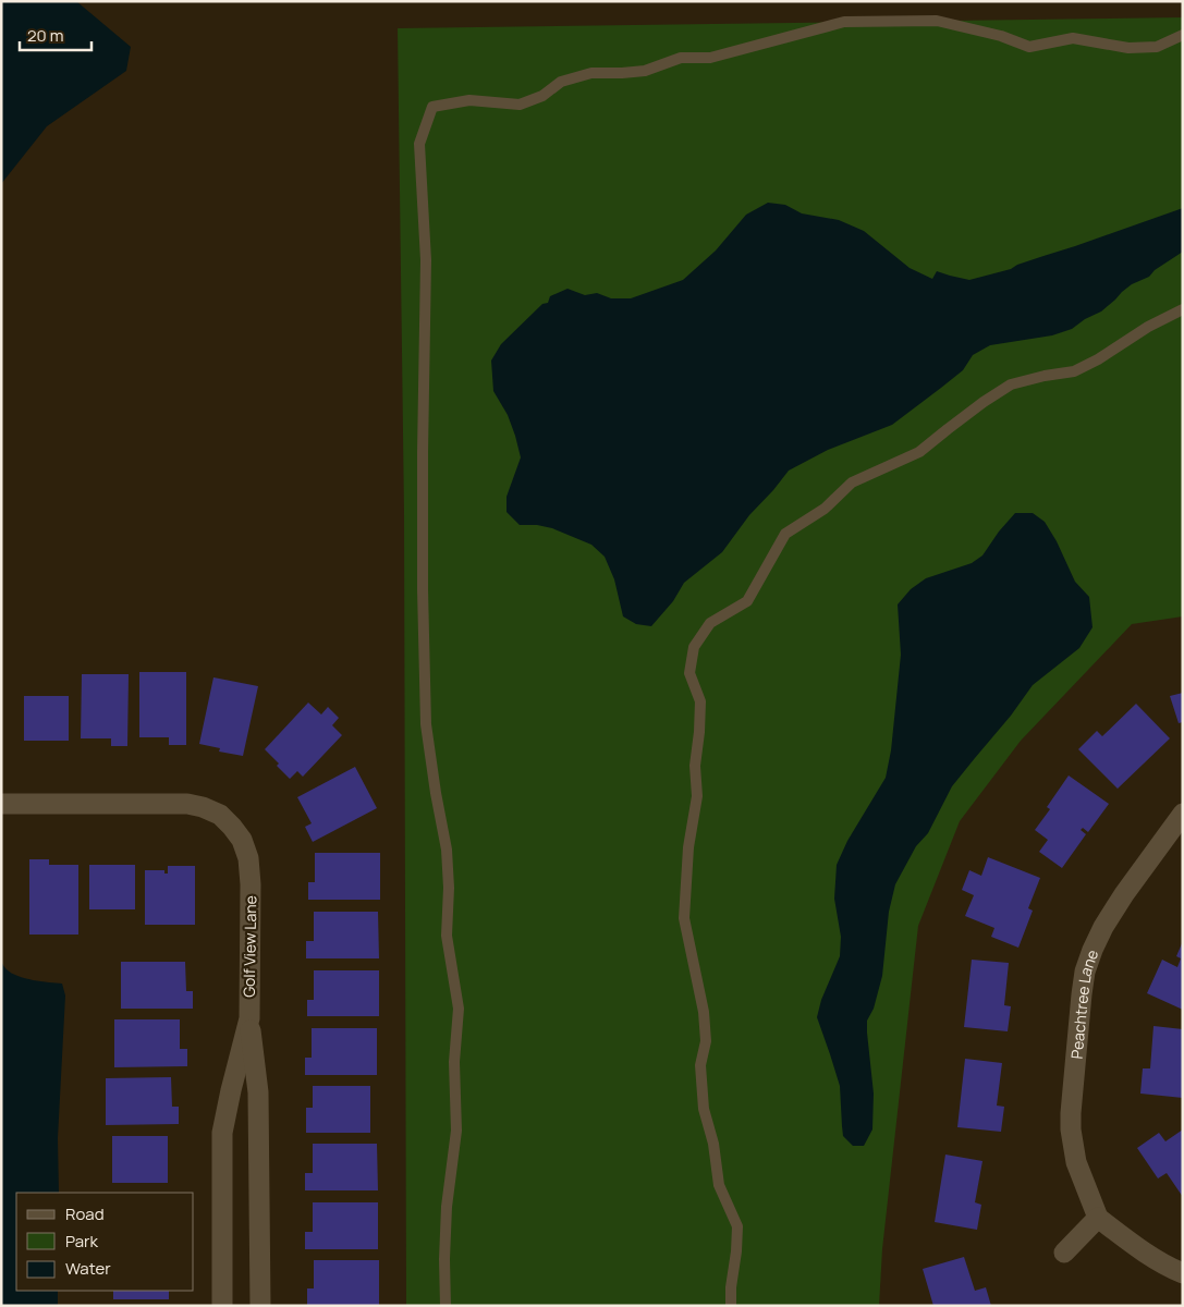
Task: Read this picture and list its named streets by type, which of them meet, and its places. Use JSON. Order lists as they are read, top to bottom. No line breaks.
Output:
{"streets":{"street":["Golf View Lane","Peachtree Lane"]},"legend":["Road","Park","Water"],"scale_bar":"20 m"}
